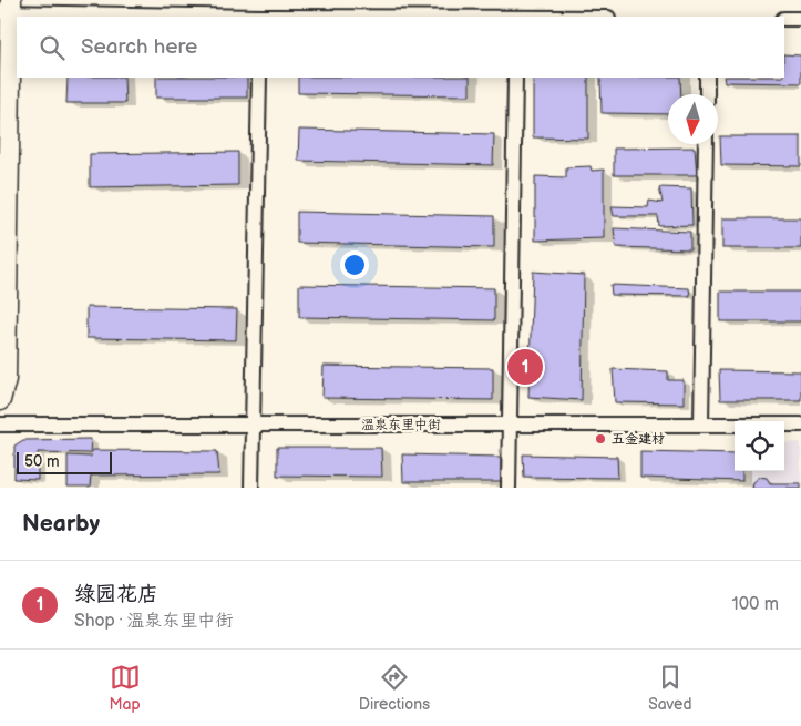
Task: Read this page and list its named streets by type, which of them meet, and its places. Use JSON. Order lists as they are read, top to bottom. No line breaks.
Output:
{"streets":{"street":["温泉东里中街"]},"places":["五金建材"],"scale_bar":"50 m","north":"bottom","page":{"search":"Search here","pins":"1","scale":"50 m","heading":"Nearby","list":[{"mark":"1","name":"绿园花店","note":"Shop · 温泉东里中街","value":"100 m"}],"nav":["Map","Directions","Saved"]}}
